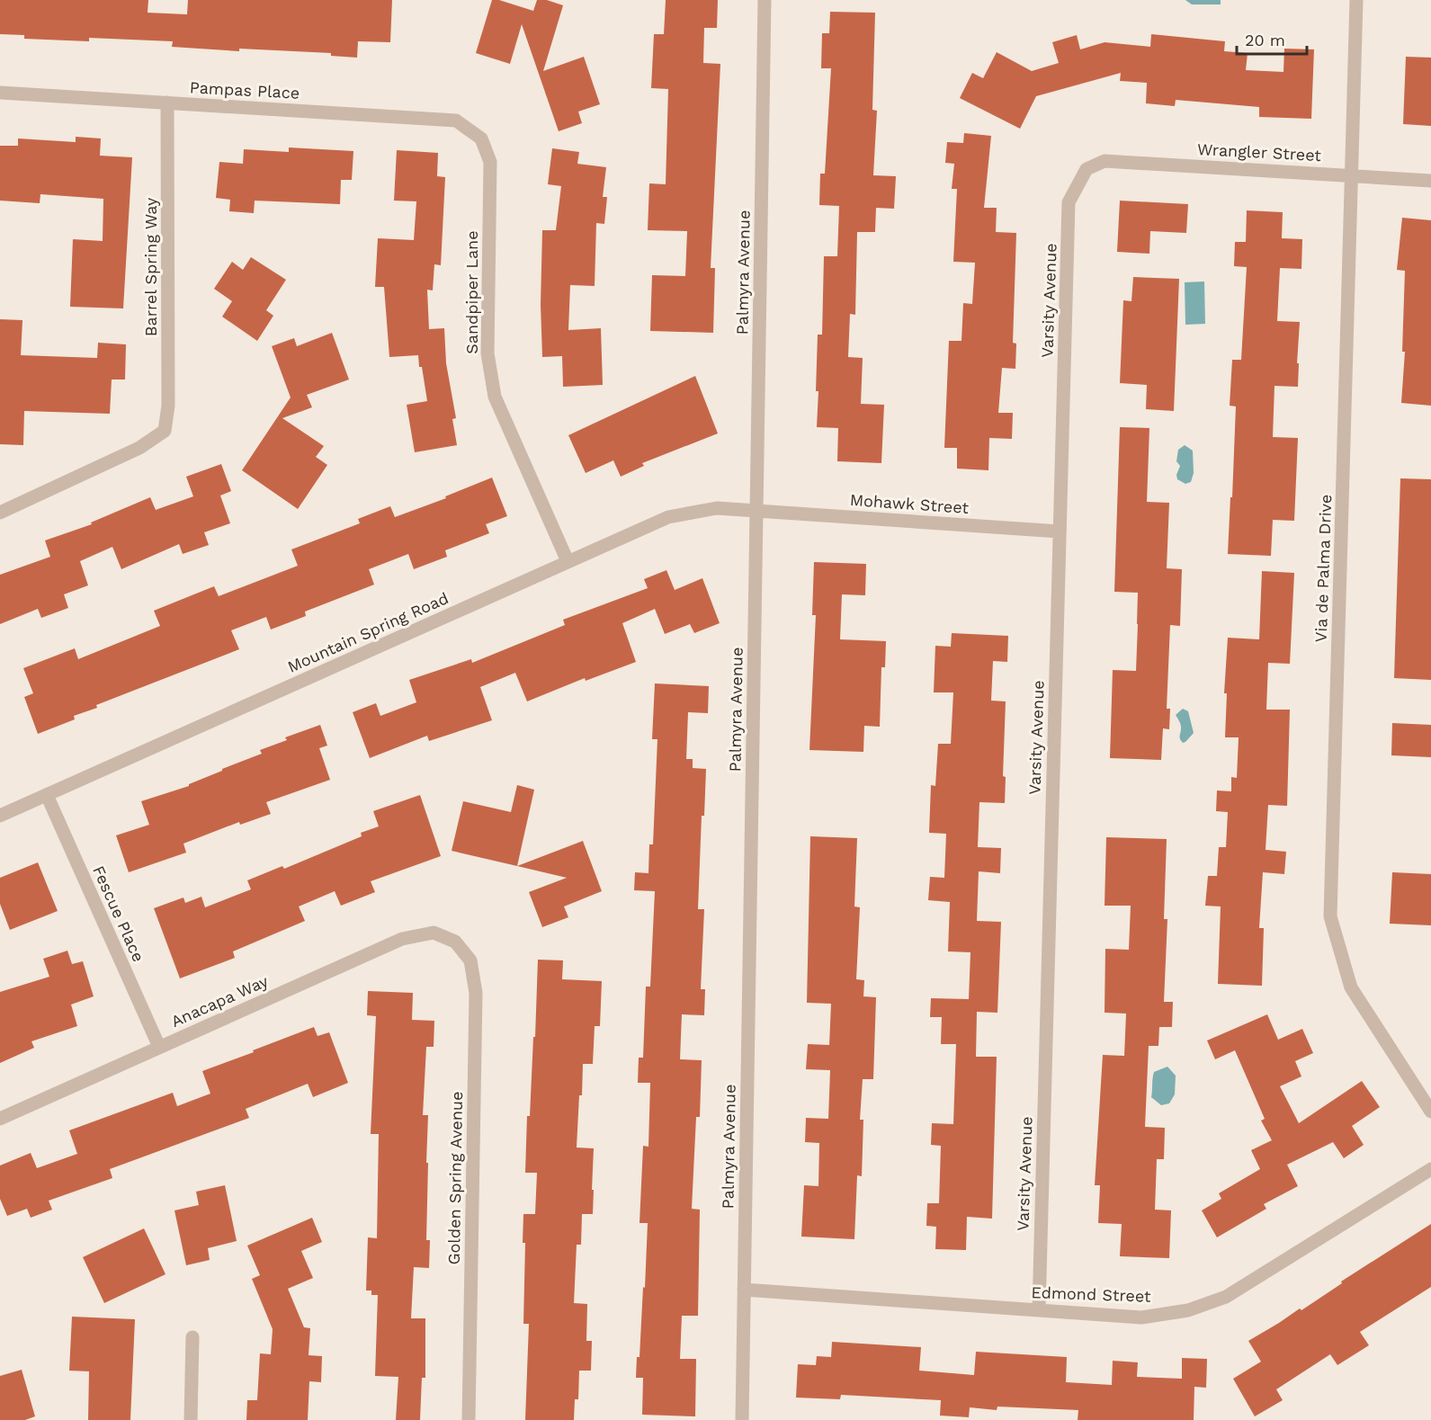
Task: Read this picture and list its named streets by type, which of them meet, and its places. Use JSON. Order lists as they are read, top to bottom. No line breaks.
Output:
{"streets":{"street":["Pampas Place","Wrangler Street","Barrel Spring Way","Palmyra Avenue","Sandpiper Lane","Varsity Avenue","Mohawk Street","Via de Palma Drive","Mountain Spring Road","Fescue Place","Anacapa Way","Golden Spring Avenue","Edmond Street"]},"crossings":[["Pampas Place","Barrel Spring Way"],["Pampas Place","Sandpiper Lane"],["Wrangler Street","Varsity Avenue"],["Wrangler Street","Via de Palma Drive"],["Palmyra Avenue","Mohawk Street"],["Palmyra Avenue","Mountain Spring Road"],["Palmyra Avenue","Edmond Street"],["Sandpiper Lane","Mountain Spring Road"],["Varsity Avenue","Mohawk Street"],["Varsity Avenue","Edmond Street"],["Mohawk Street","Mountain Spring Road"],["Mountain Spring Road","Fescue Place"],["Fescue Place","Anacapa Way"],["Anacapa Way","Golden Spring Avenue"]],"scale_bar":"20 m"}
